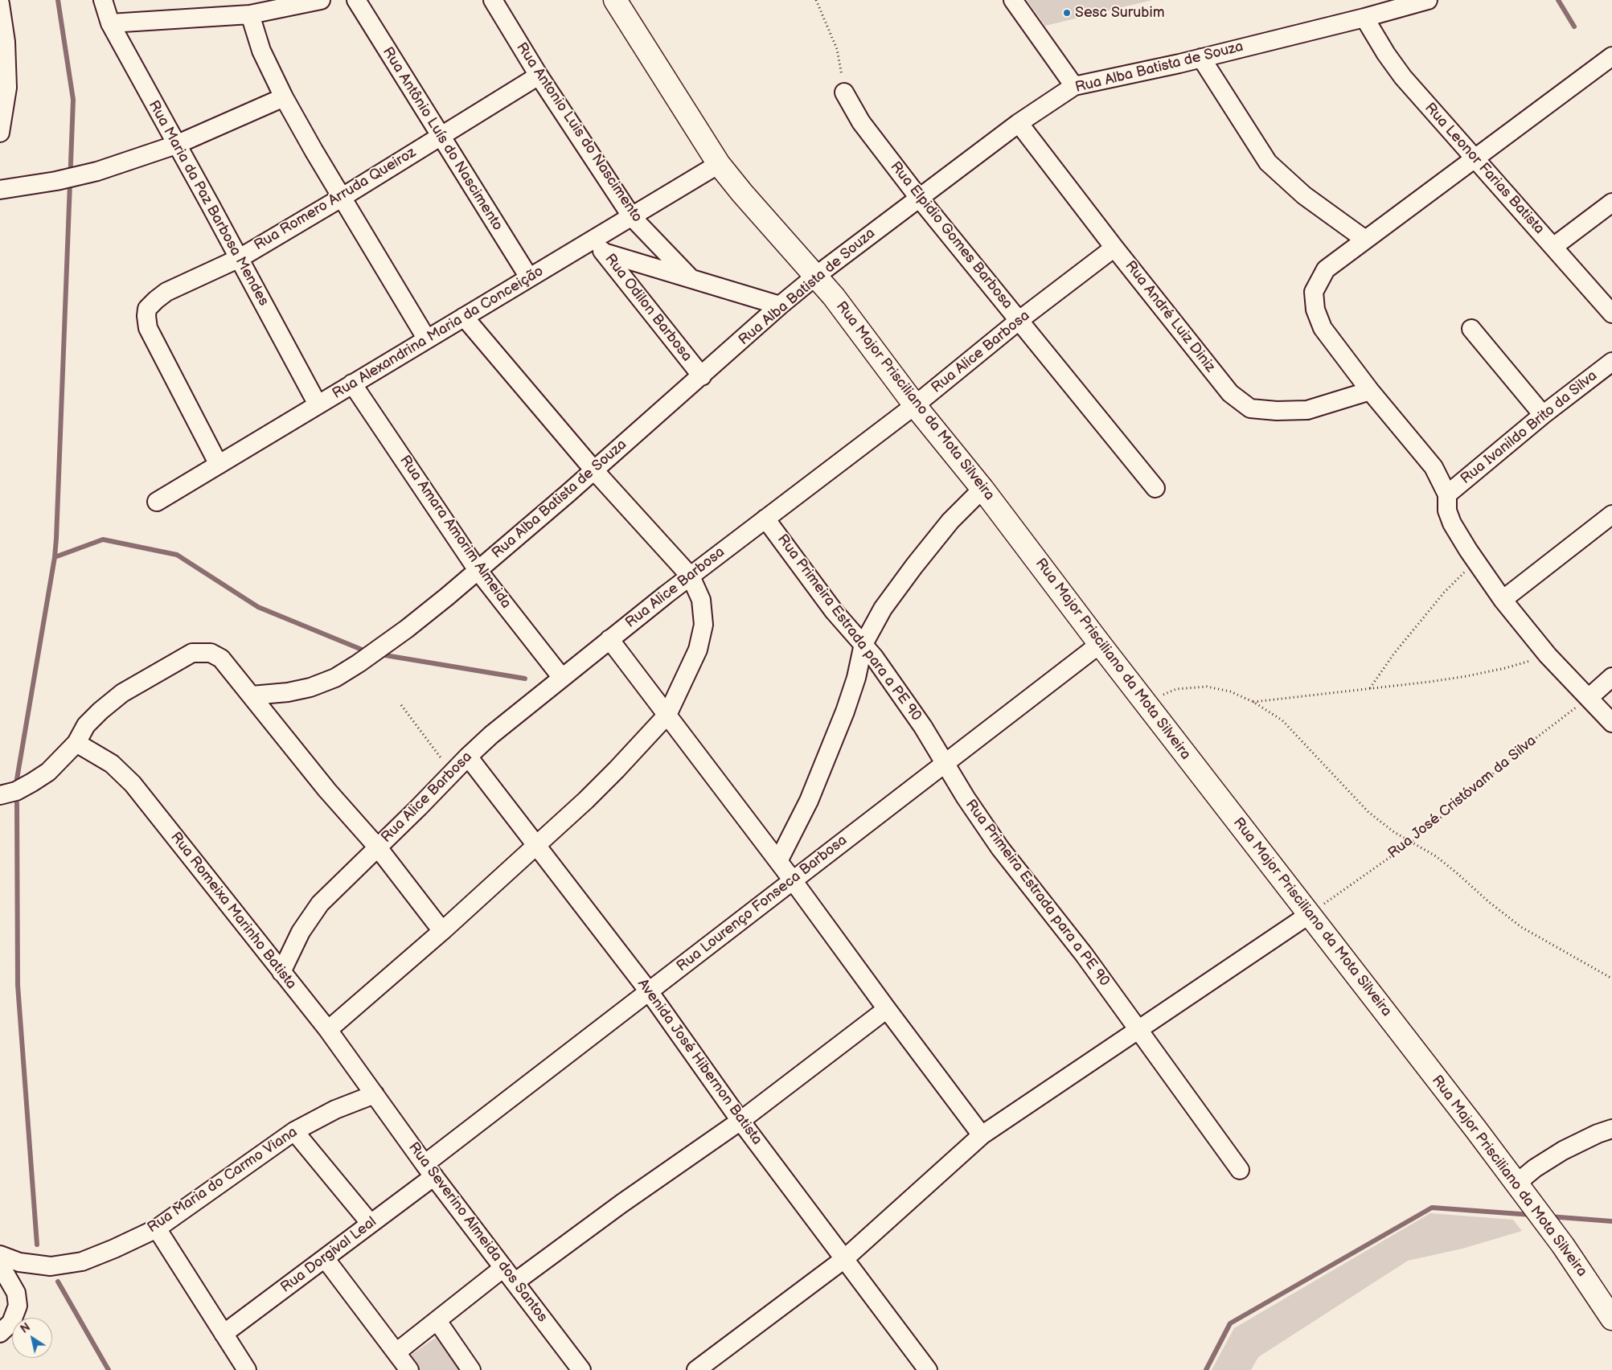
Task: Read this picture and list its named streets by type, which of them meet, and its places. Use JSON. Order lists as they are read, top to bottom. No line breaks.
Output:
{"streets":{"main road":["Rua Major Prisciliano da Mota Silveira"],"street":["Rua Alba Batista de Souza","Rua Antonio Luis do Nascimento","Rua Antônio Luís do Nascimento","Rua Leonor Farias Batista","Rua Romero Arruda Queiroz","Rua Maria da Paz Barbosa Mendes","Rua Elpidio Gomes Barbosa","Rua Odilon Barbosa","Rua André Luiz Diniz","Rua Alexandrina Maria da Conceição","Rua Alice Barbosa","Rua Ivanildo Brito da Silva","Rua Amara Amorim Almeida","Rua Primeira Estrada para a PE 90","Rua Lourenço Fonseca Barbosa","Rua Romeixa Marinho Batista","Avenida José Hibernon Batista","Rua Maria do Carmo Viana","Rua Severino Almeida dos Santos","Rua Dorgival Leal"],"path":["Rua José Cristóvam da Silva"]},"crossings":[["Rua Alba Batista de Souza","Rua Leonor Farias Batista"],["Rua Alba Batista de Souza","Rua Elpidio Gomes Barbosa"],["Rua Alba Batista de Souza","Rua Odilon Barbosa"],["Rua Alba Batista de Souza","Rua André Luiz Diniz"],["Rua Alba Batista de Souza","Rua Major Prisciliano da Mota Silveira"],["Rua Alba Batista de Souza","Rua Amara Amorim Almeida"],["Rua Antonio Luis do Nascimento","Rua Romero Arruda Queiroz"],["Rua Antonio Luis do Nascimento","Rua Alexandrina Maria da Conceição"],["Rua Antônio Luís do Nascimento","Rua Romero Arruda Queiroz"],["Rua Antônio Luís do Nascimento","Rua Alexandrina Maria da Conceição"],["Rua Romero Arruda Queiroz","Rua Maria da Paz Barbosa Mendes"],["Rua Romero Arruda Queiroz","Rua Alexandrina Maria da Conceição"],["Rua Maria da Paz Barbosa Mendes","Rua Alexandrina Maria da Conceição"],["Rua Elpidio Gomes Barbosa","Rua Alice Barbosa"],["Rua Odilon Barbosa","Rua Alexandrina Maria da Conceição"],["Rua André Luiz Diniz","Rua Alice Barbosa"],["Rua Alexandrina Maria da Conceição","Rua Major Prisciliano da Mota Silveira"],["Rua Alexandrina Maria da Conceição","Rua Amara Amorim Almeida"],["Rua Alice Barbosa","Rua Major Prisciliano da Mota Silveira"],["Rua Alice Barbosa","Rua Amara Amorim Almeida"],["Rua Alice Barbosa","Rua Primeira Estrada para a PE 90"],["Rua Alice Barbosa","Rua Romeixa Marinho Batista"],["Rua Alice Barbosa","Avenida José Hibernon Batista"],["Rua Major Prisciliano da Mota Silveira","Rua José Cristóvam da Silva"],["Rua Major Prisciliano da Mota Silveira","Rua Lourenço Fonseca Barbosa"],["Rua Primeira Estrada para a PE 90","Rua Lourenço Fonseca Barbosa"],["Rua Lourenço Fonseca Barbosa","Avenida José Hibernon Batista"],["Rua Lourenço Fonseca Barbosa","Rua Severino Almeida dos Santos"],["Rua Lourenço Fonseca Barbosa","Rua Dorgival Leal"],["Rua Romeixa Marinho Batista","Rua Maria do Carmo Viana"],["Rua Romeixa Marinho Batista","Rua Severino Almeida dos Santos"],["Rua Maria do Carmo Viana","Rua Severino Almeida dos Santos"],["Rua Severino Almeida dos Santos","Rua Dorgival Leal"]],"places":["Sesc Surubim"],"north":"top left"}
